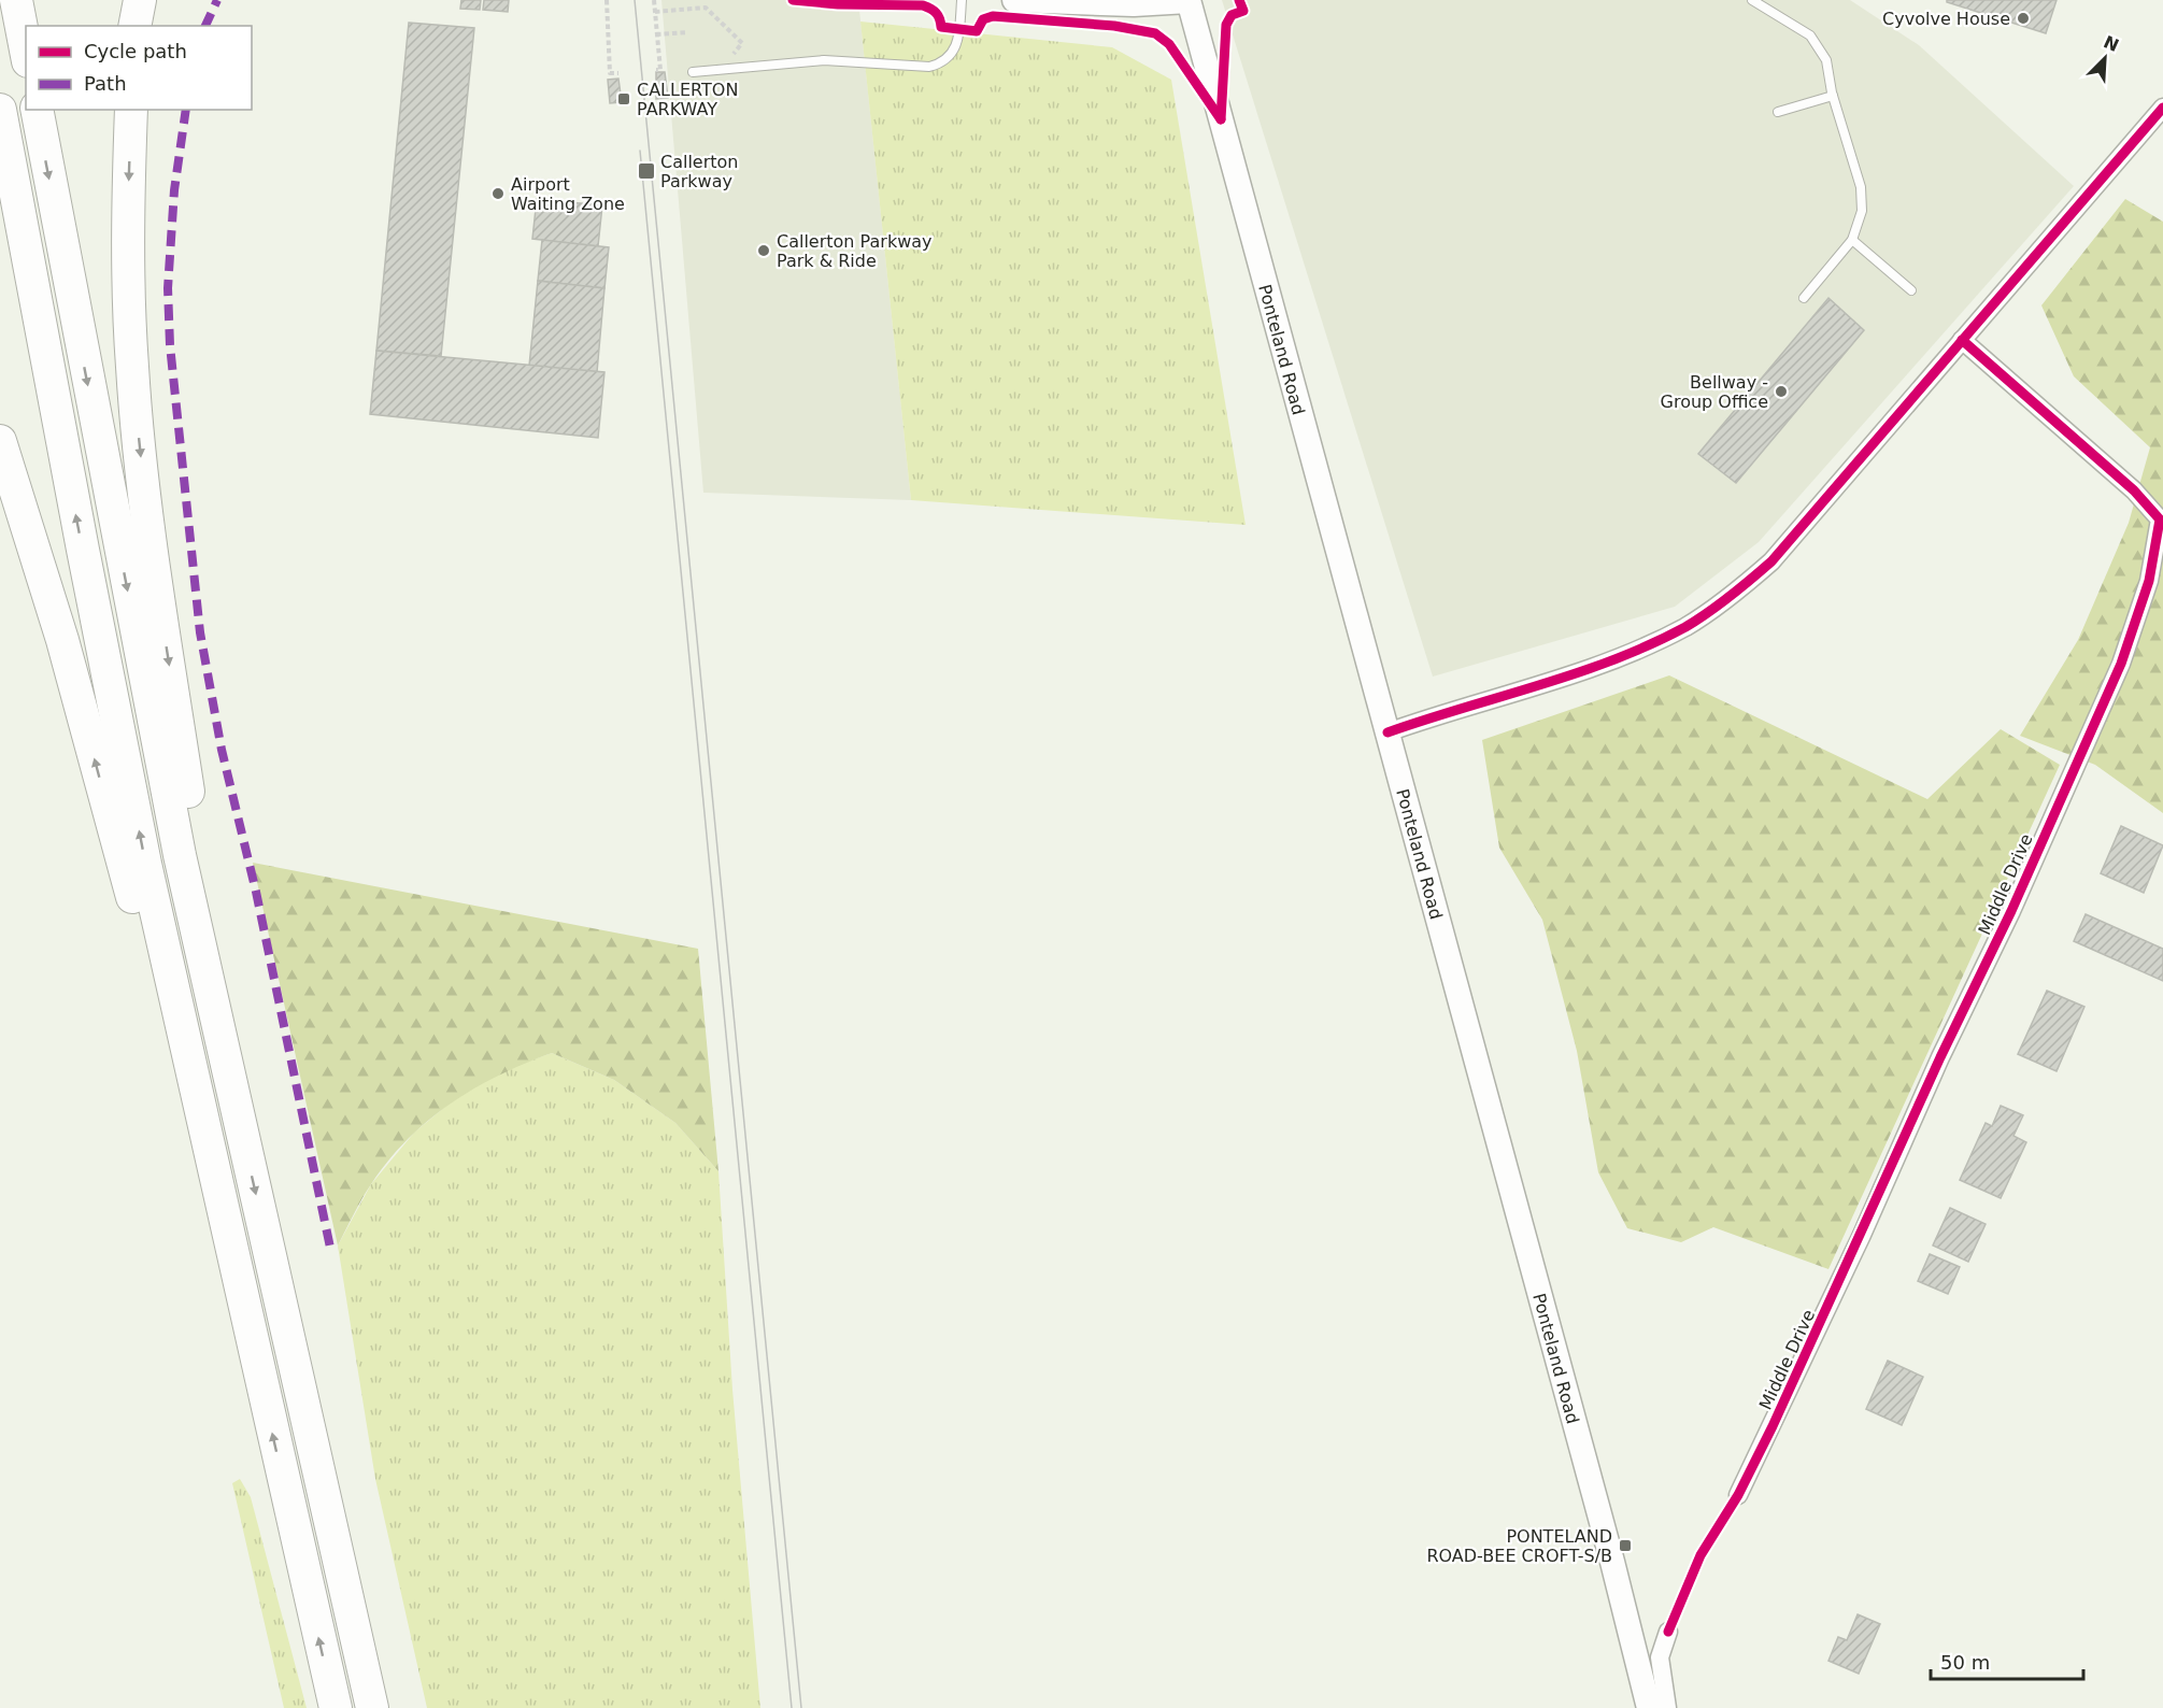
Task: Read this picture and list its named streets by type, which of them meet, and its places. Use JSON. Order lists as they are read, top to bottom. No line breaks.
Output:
{"streets":{"main road":["Ponteland Road"],"street":["Middle Drive"]},"places":{"other":["Cyvolve House","Airport Waiting Zone","Callerton Parkway Park & Ride","Bellway - Group Office"],"transit":["CALLERTON PARKWAY","Callerton Parkway","PONTELAND ROAD-BEE CROFT-S/B"]},"legend":["Cycle path","Path"],"scale_bar":"50 m","north":"top right"}
